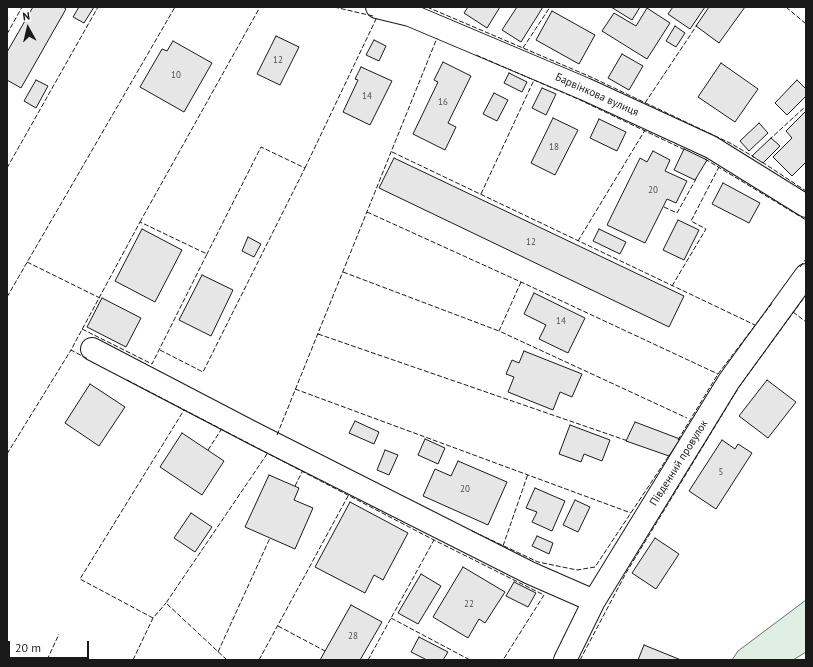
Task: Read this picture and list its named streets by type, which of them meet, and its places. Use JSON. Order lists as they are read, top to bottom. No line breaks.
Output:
{"streets":{"street":["Барвінкова вулиця","Південний провулок"]},"house_numbers":["12","10","14","16","18","20","12","14","5","20","22","28"],"scale_bar":"20 m","north":"top"}
